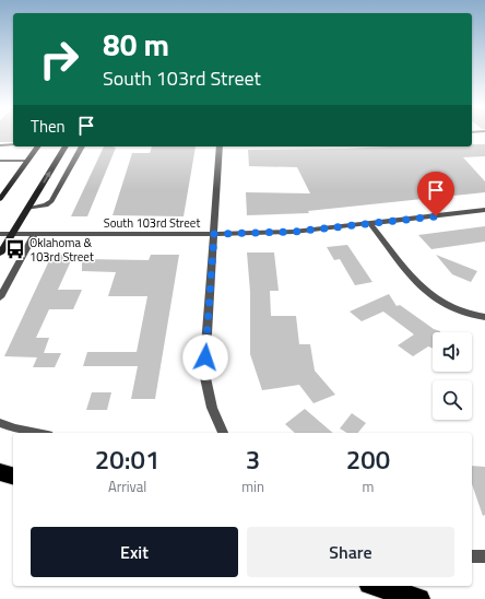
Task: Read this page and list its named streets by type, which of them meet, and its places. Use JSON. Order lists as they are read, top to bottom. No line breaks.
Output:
{"streets":{"street":["South 103rd Street"]},"places":{"bus stop":["Oklahoma & 103rd Street"]},"page":{"turn":["80 m","South 103rd Street"],"then":"Then","eta":["20:01","Arrival","3","min","200","m"],"buttons":["Exit","Share"]}}
